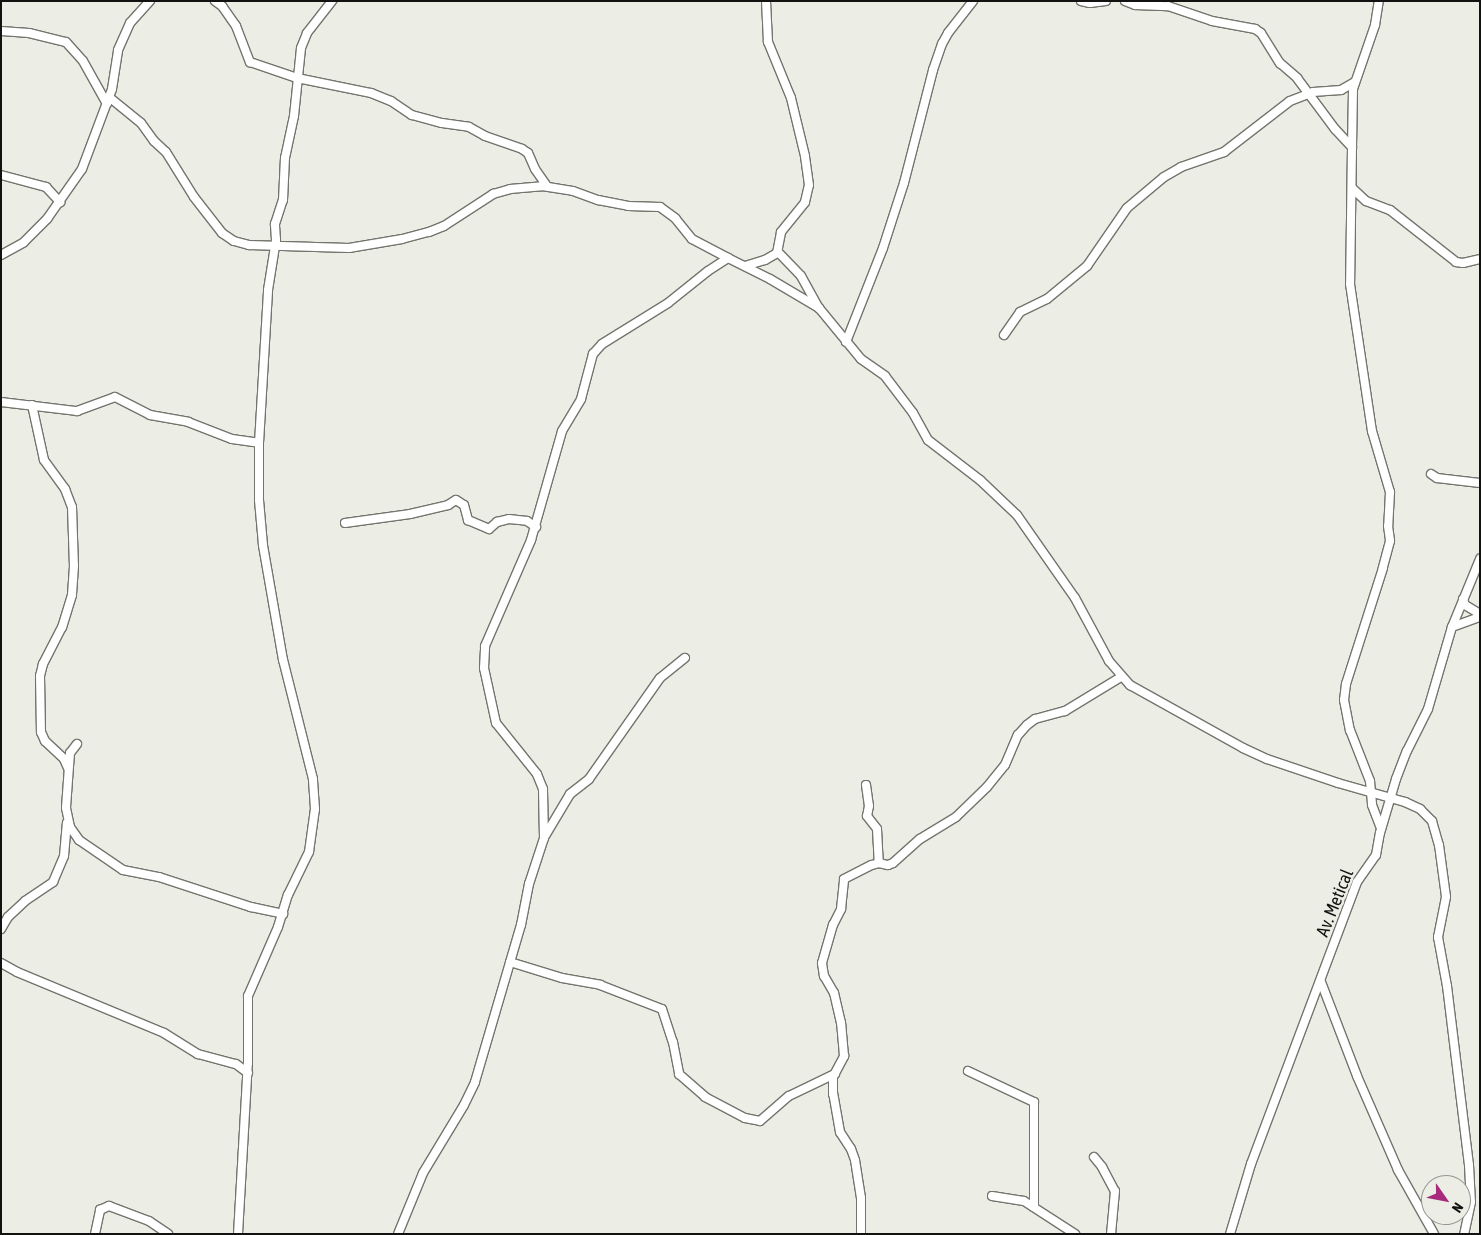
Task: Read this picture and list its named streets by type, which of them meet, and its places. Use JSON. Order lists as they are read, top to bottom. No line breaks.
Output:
{"streets":{"street":["Av. Metical"]},"north":"bottom right"}
